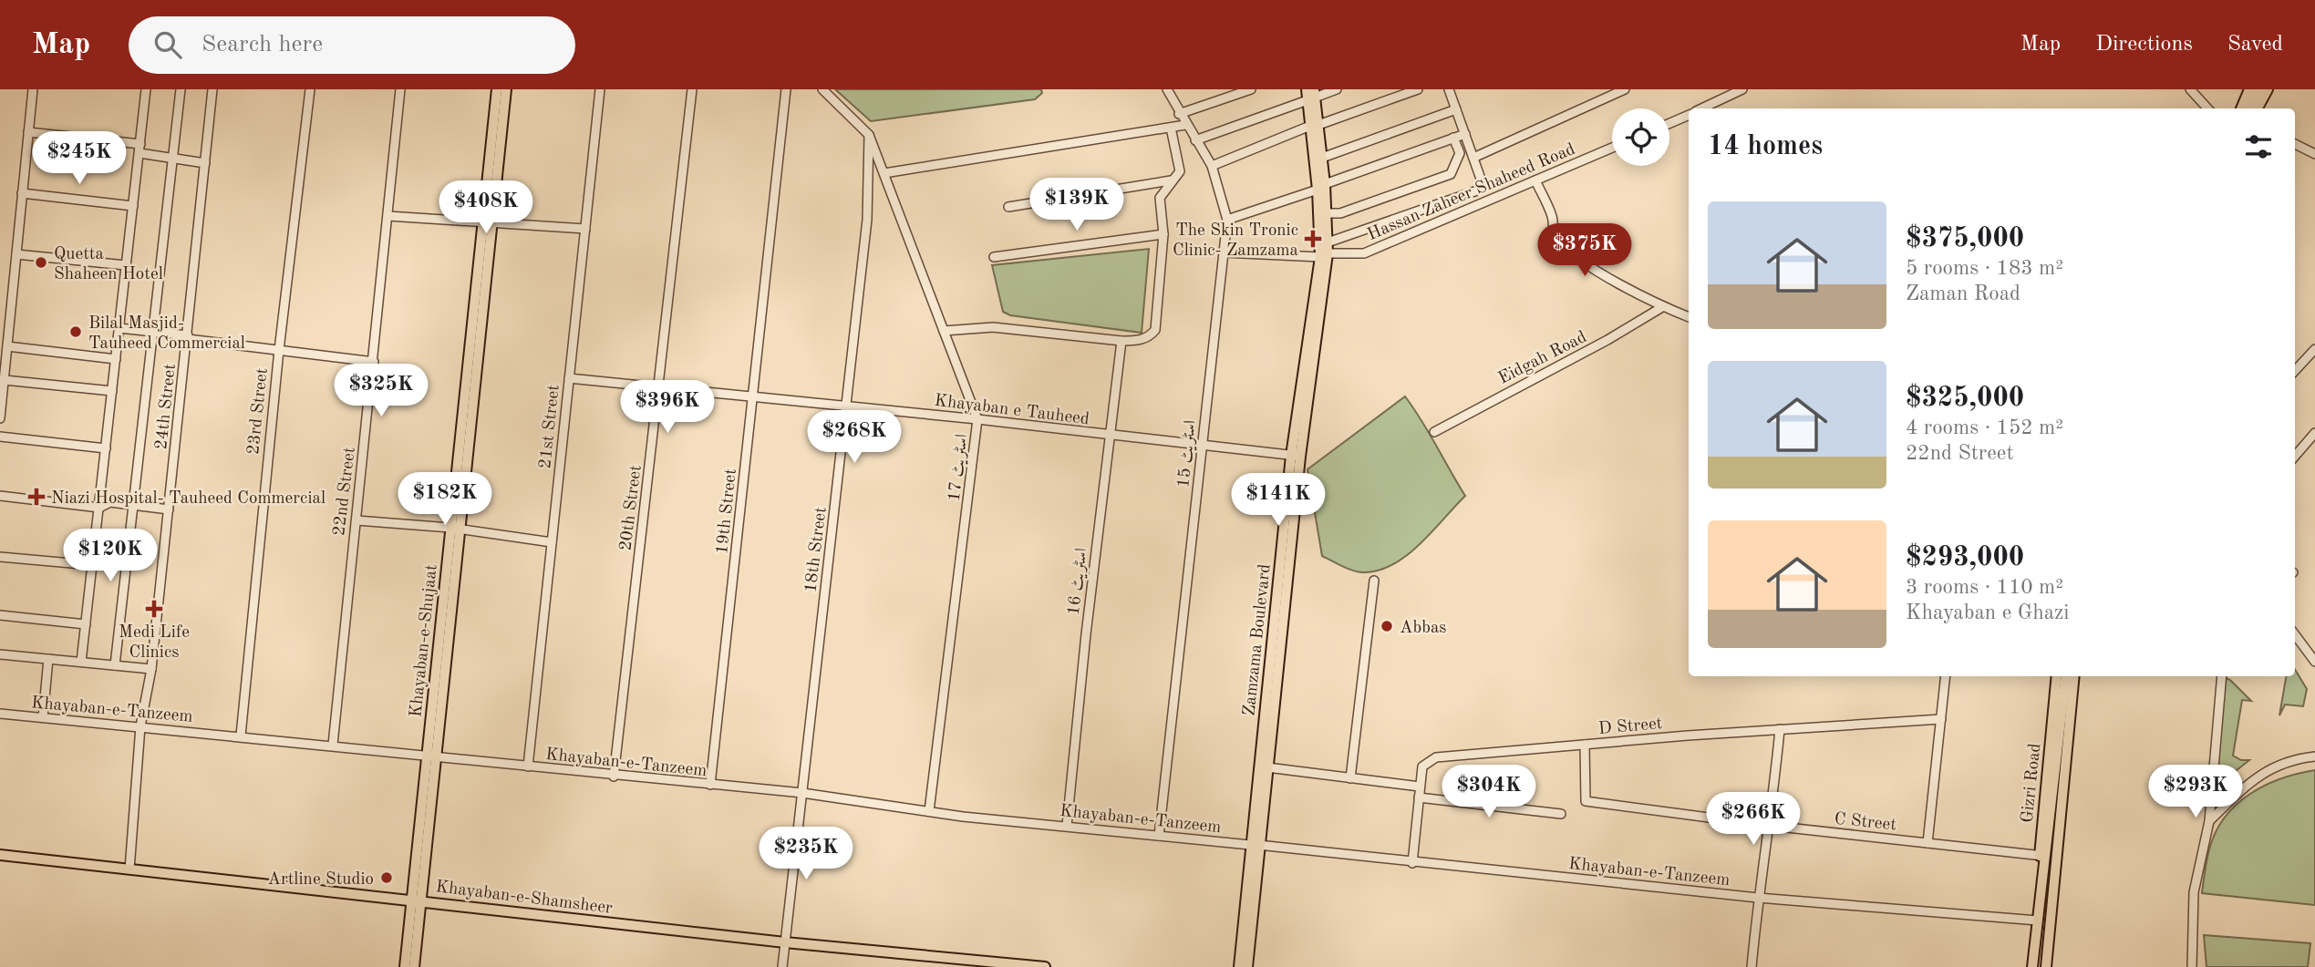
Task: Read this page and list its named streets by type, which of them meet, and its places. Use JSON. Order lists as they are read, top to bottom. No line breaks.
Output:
{"streets":{"main road":["Zamzama Boulevard","Khayaban-e-Shujaat","Gizri Road","Khayaban-e-Shamsheer"],"street":["Hassan Zaheer Shaheed Road","Eidgah Road","24th Street","Khayaban e Tauheed","23rd Street","21st Street","اسٹریٹ 15","اسٹریٹ 17","22nd Street","20th Street","19th Street","18th Street","اسٹریٹ 16","Khayaban-e-Tanzeem","D Street","C Street"]},"crossings":[["Hassan Zaheer Shaheed Road","اسٹریٹ 15"],["Hassan Zaheer Shaheed Road","Zamzama Boulevard"],["24th Street","Khayaban-e-Tanzeem"],["24th Street","Khayaban-e-Shamsheer"],["Khayaban e Tauheed","21st Street"],["Khayaban e Tauheed","اسٹریٹ 15"],["Khayaban e Tauheed","اسٹریٹ 17"],["Khayaban e Tauheed","20th Street"],["Khayaban e Tauheed","19th Street"],["Khayaban e Tauheed","18th Street"],["Khayaban e Tauheed","اسٹریٹ 16"],["Khayaban e Tauheed","Zamzama Boulevard"],["23rd Street","Khayaban-e-Tanzeem"],["21st Street","Khayaban-e-Tanzeem"],["اسٹریٹ 15","Khayaban-e-Tanzeem"],["اسٹریٹ 17","18th Street"],["اسٹریٹ 17","Khayaban-e-Tanzeem"],["22nd Street","Khayaban-e-Tanzeem"],["20th Street","Khayaban-e-Tanzeem"],["19th Street","Khayaban-e-Tanzeem"],["18th Street","Khayaban-e-Tanzeem"],["18th Street","Khayaban-e-Shamsheer"],["اسٹریٹ 16","Khayaban-e-Tanzeem"],["Zamzama Boulevard","Khayaban-e-Tanzeem"],["Khayaban-e-Shujaat","Khayaban-e-Tanzeem"],["Khayaban-e-Shujaat","Khayaban-e-Shamsheer"],["Khayaban-e-Tanzeem","D Street"],["Khayaban-e-Tanzeem","Gizri Road"],["D Street","C Street"],["Gizri Road","C Street"]],"places":{"health":["The Skin Tronic Clinic- Zamzama","Niazi Hospital- Tauheed Commercial","Medi Life Clinics"],"other":["Quetta Shaheen Hotel","Bilal Masjid- Tauheed Commercial","Abbas","Artline Studio"]},"page":{"header":"Map","search":"Search here","nav":["Map","Directions","Saved"],"heading":"14 homes","price":["$245K","$139K","$408K","$375K","$325K","$396K","$268K","$182K","$141K","$120K","$304K","$293K","$266K","$235K"],"list":[{"name":"$375,000","note":"5 rooms · 183 m² · Zaman Road"},{"name":"$325,000","note":"4 rooms · 152 m² · 22nd Street"},{"name":"$293,000","note":"3 rooms · 110 m² · Khayaban e Ghazi"}]}}
